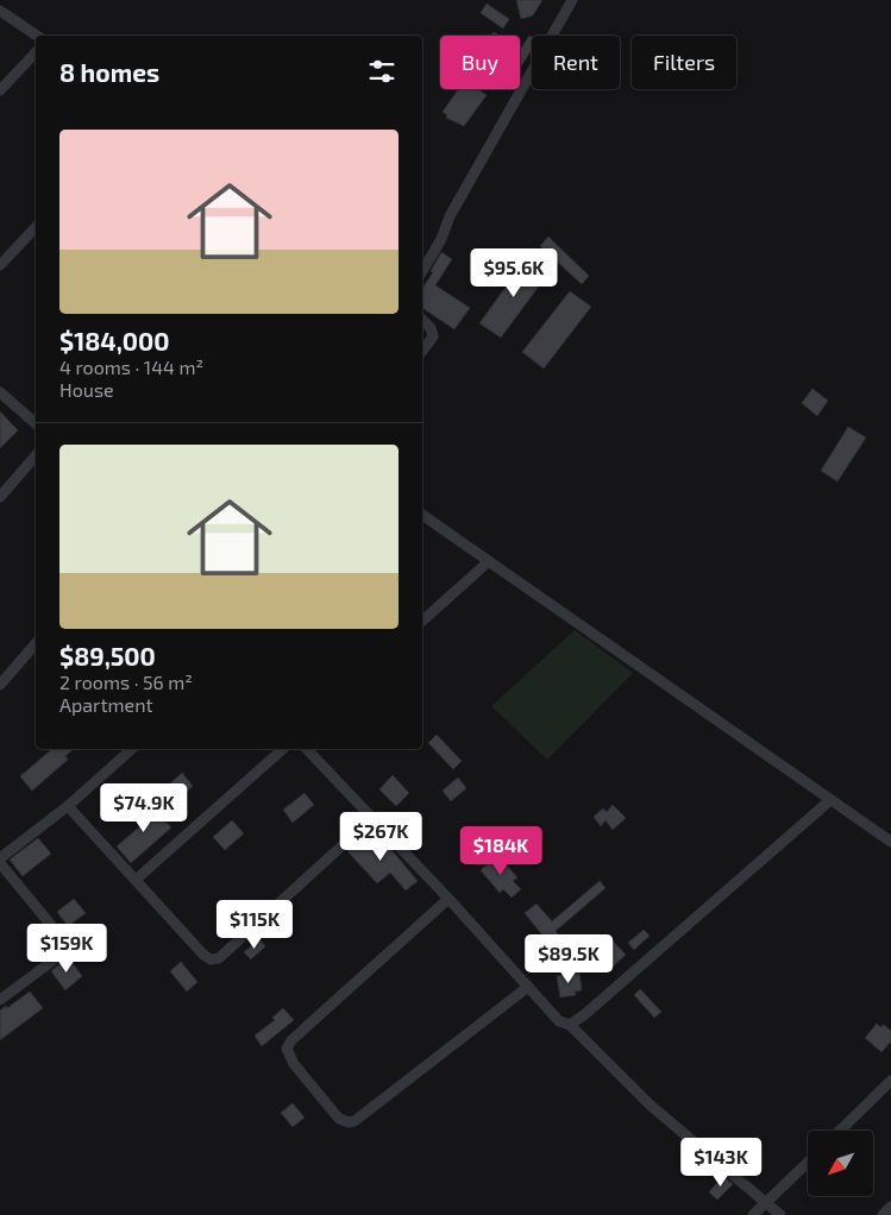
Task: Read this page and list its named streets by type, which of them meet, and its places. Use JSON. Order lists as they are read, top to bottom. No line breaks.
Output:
{"north":"bottom left","page":{"chip":["Buy","Rent","Filters"],"heading":"8 homes","list":[{"name":"$184,000","note":"4 rooms · 144 m² · House"},{"name":"$89,500","note":"2 rooms · 56 m² · Apartment"}],"price":["$95.6K","$74.9K","$267K","$184K","$115K","$159K","$89.5K","$143K"]}}
